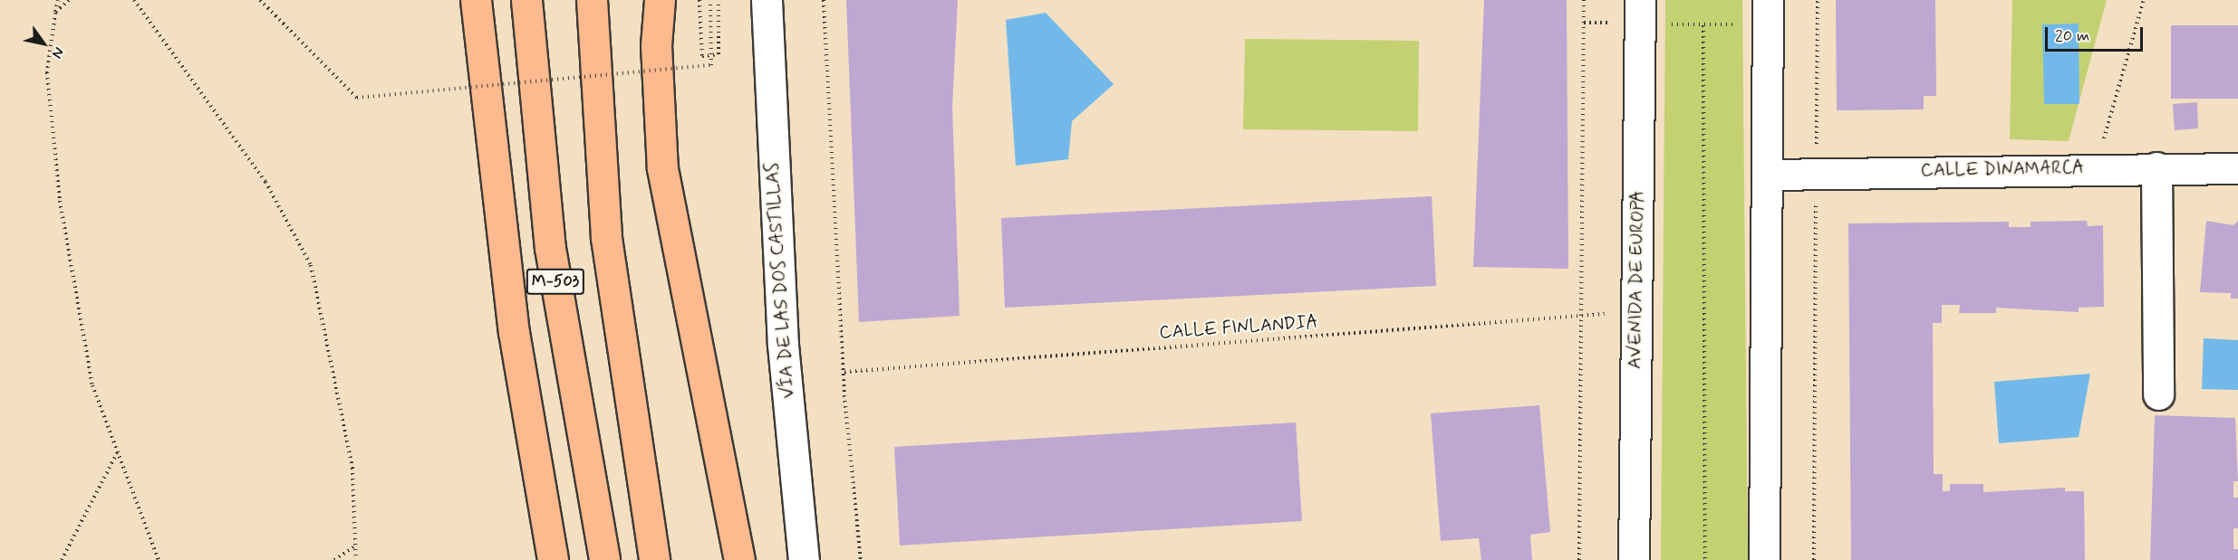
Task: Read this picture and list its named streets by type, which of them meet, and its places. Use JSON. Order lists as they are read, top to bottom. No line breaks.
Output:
{"streets":{"highway":["M-503"],"street":["CALLE DINAMARCA","AVENIDA DE EUROPA","VÍA DE LAS DOS CASTILLAS"],"path":["CALLE FINLANDIA"]},"crossings":[["AVENIDA DE EUROPA","CALLE FINLANDIA"]],"scale_bar":"20 m","north":"bottom right"}
